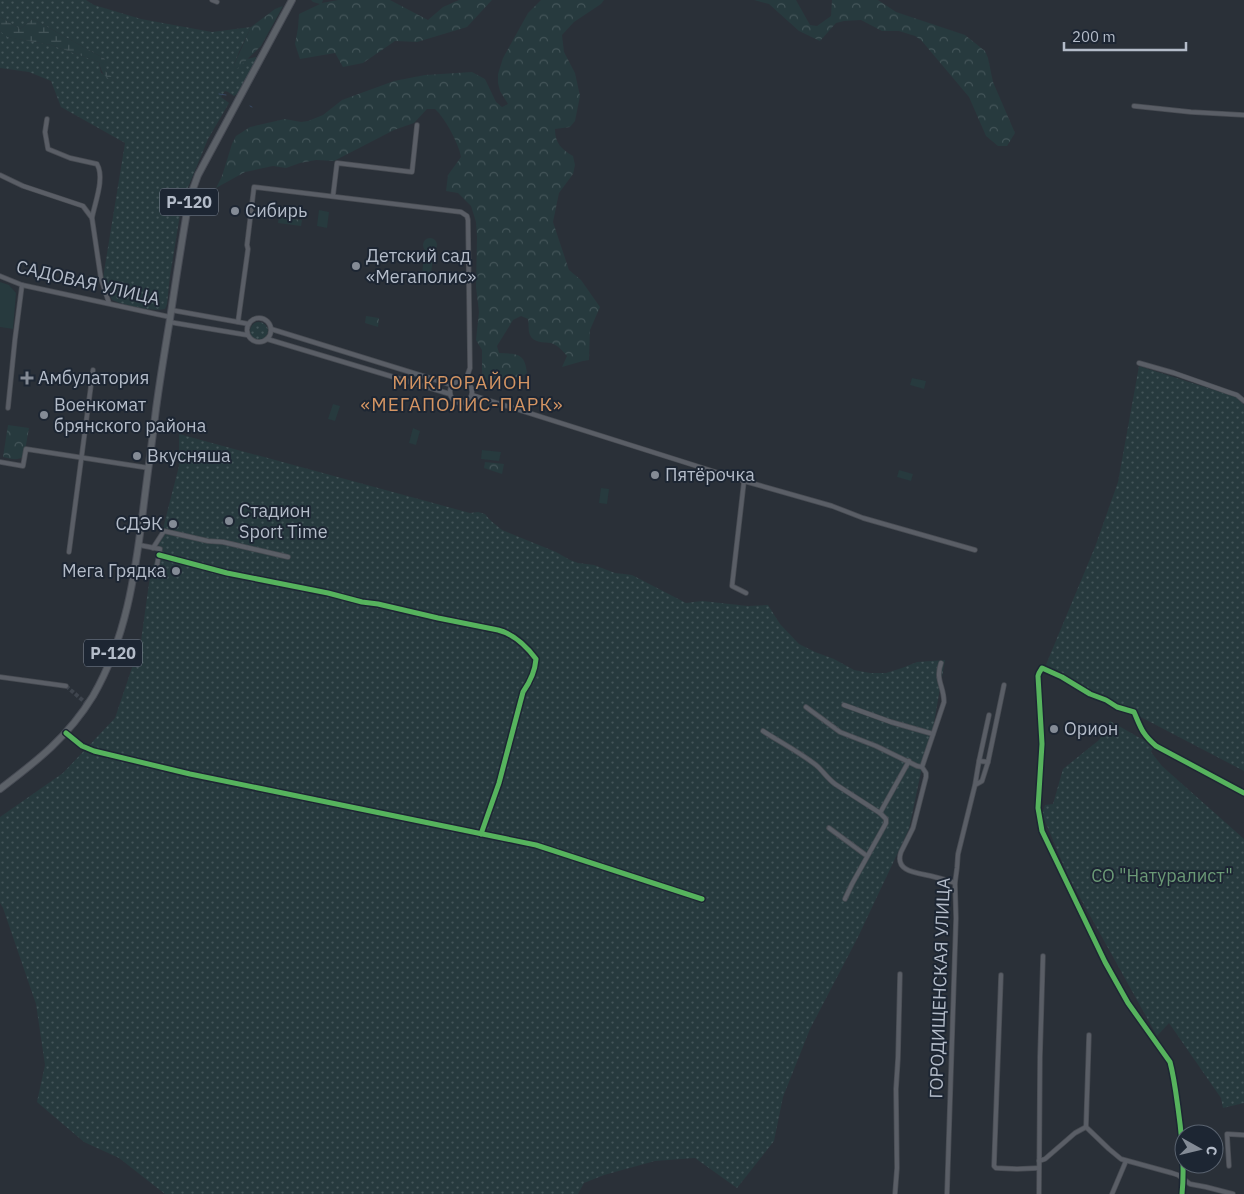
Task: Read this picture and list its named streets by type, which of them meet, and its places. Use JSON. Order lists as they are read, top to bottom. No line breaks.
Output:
{"streets":{"main road":["Р-120"],"street":["САДОВАЯ УЛИЦА","ГОРОДИЩЕНСКАЯ УЛИЦА"]},"crossings":[["Р-120","САДОВАЯ УЛИЦА"]],"districts":["МИКРОРАЙОН «МЕГАПОЛИС-ПАРК»"],"parks":["СО \"Натуралист\""],"places":{"other":["Сибирь","Детский сад «Мегаполис»","Военкомат брянского района","Вкусняша","Пятёрочка","Стадион Sport Time","СДЭК","Мега Грядка","Орион"],"health":["Амбулатория"]},"scale_bar":"200 m","north":"right"}
